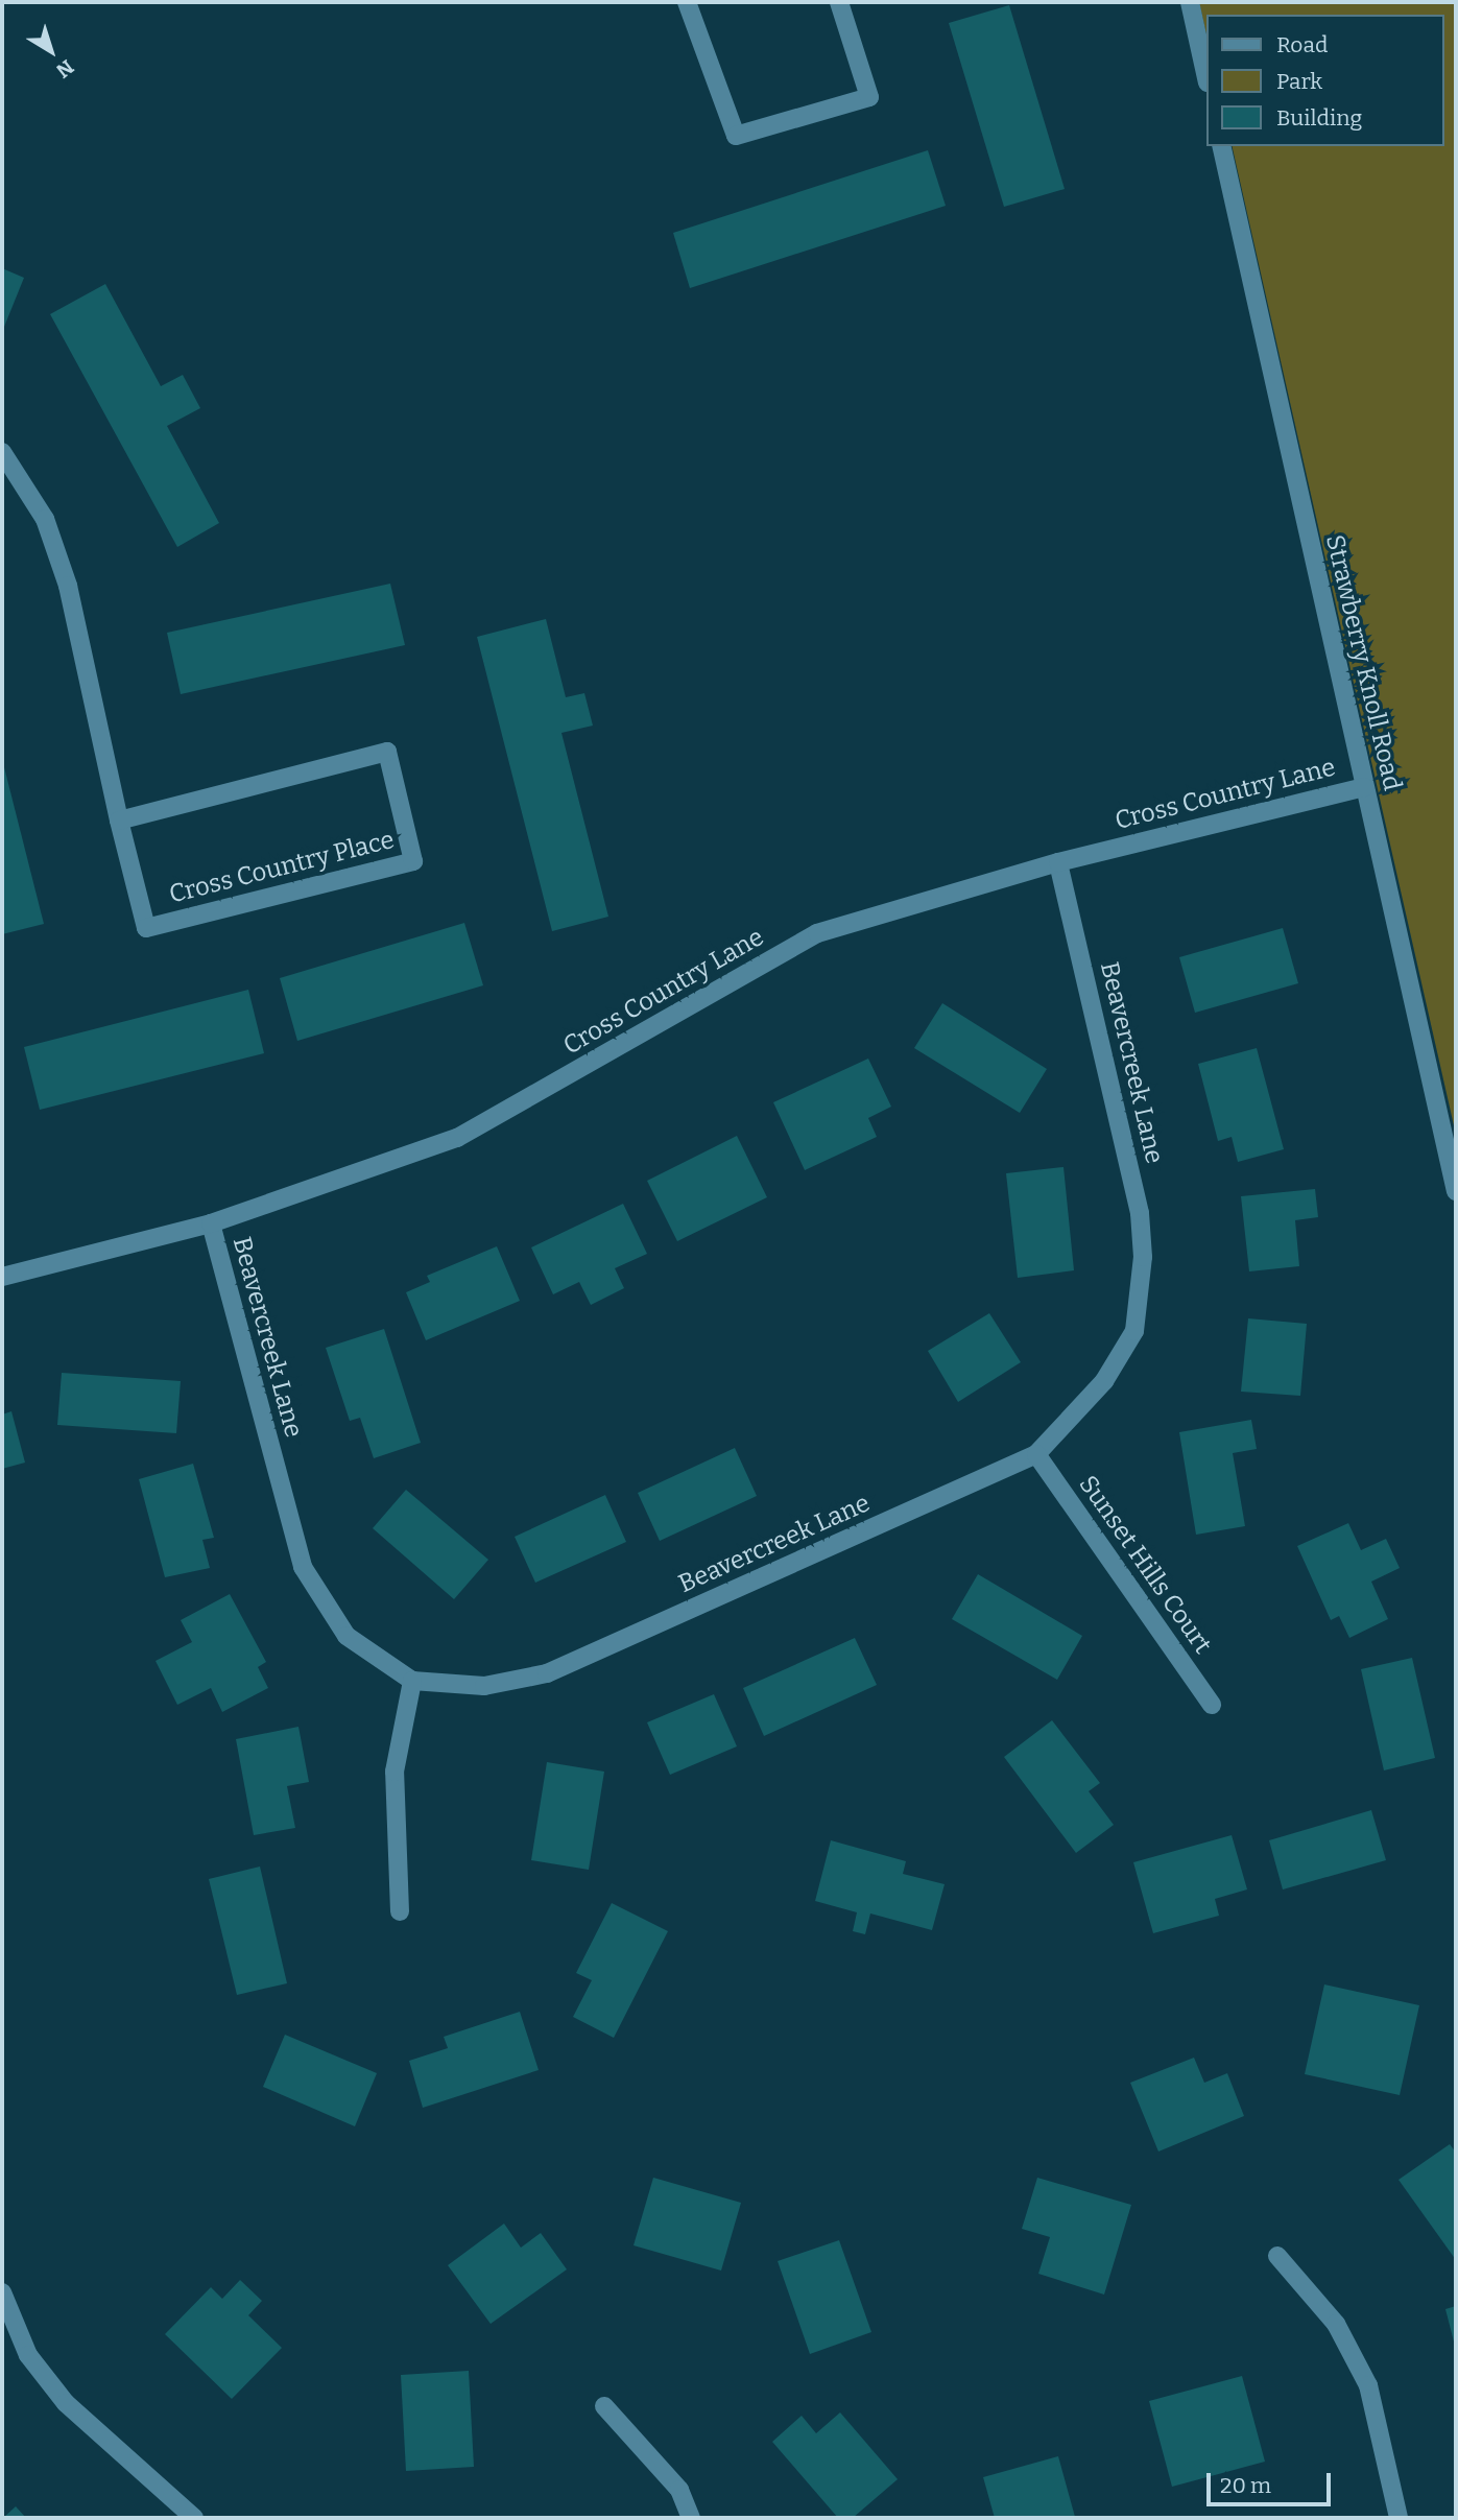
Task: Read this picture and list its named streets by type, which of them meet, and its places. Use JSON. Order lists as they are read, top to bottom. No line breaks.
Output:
{"streets":{"street":["Strawberry Knoll Road","Cross Country Lane","Cross Country Place","Beavercreek Lane","Sunset Hills Court"]},"crossings":[["Strawberry Knoll Road","Cross Country Lane"],["Cross Country Lane","Beavercreek Lane"],["Beavercreek Lane","Sunset Hills Court"]],"legend":["Road","Park","Building"],"scale_bar":"20 m","north":"bottom right"}
